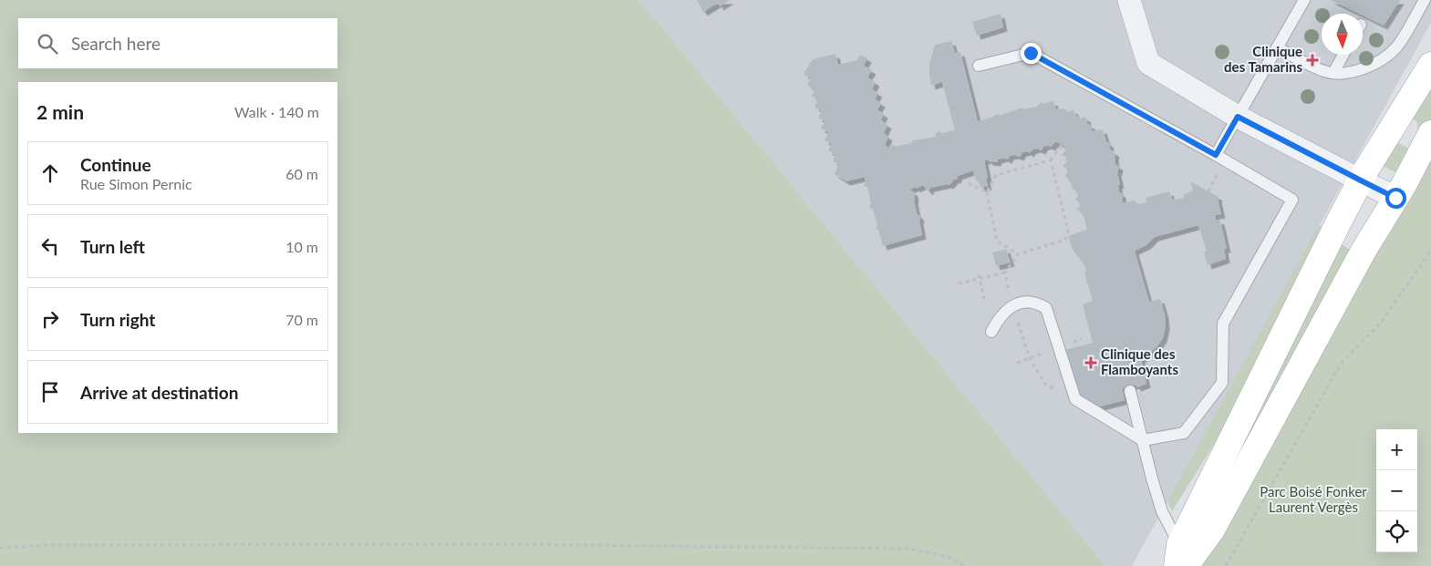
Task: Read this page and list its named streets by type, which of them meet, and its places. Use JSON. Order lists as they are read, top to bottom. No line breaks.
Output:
{"parks":["Parc Boisé Fonker Laurent Vergès"],"places":{"health":["Clinique des Tamarins","Clinique des Flamboyants"]},"north":"bottom","page":{"search":"Search here","heading":["2 min","Walk · 140 m"],"list":[["Continue","Rue Simon Pernic","60 m"],["Turn left","10 m"],["Turn right","70 m"],"Arrive at destination"],"map_buttons":["+","−"]}}
